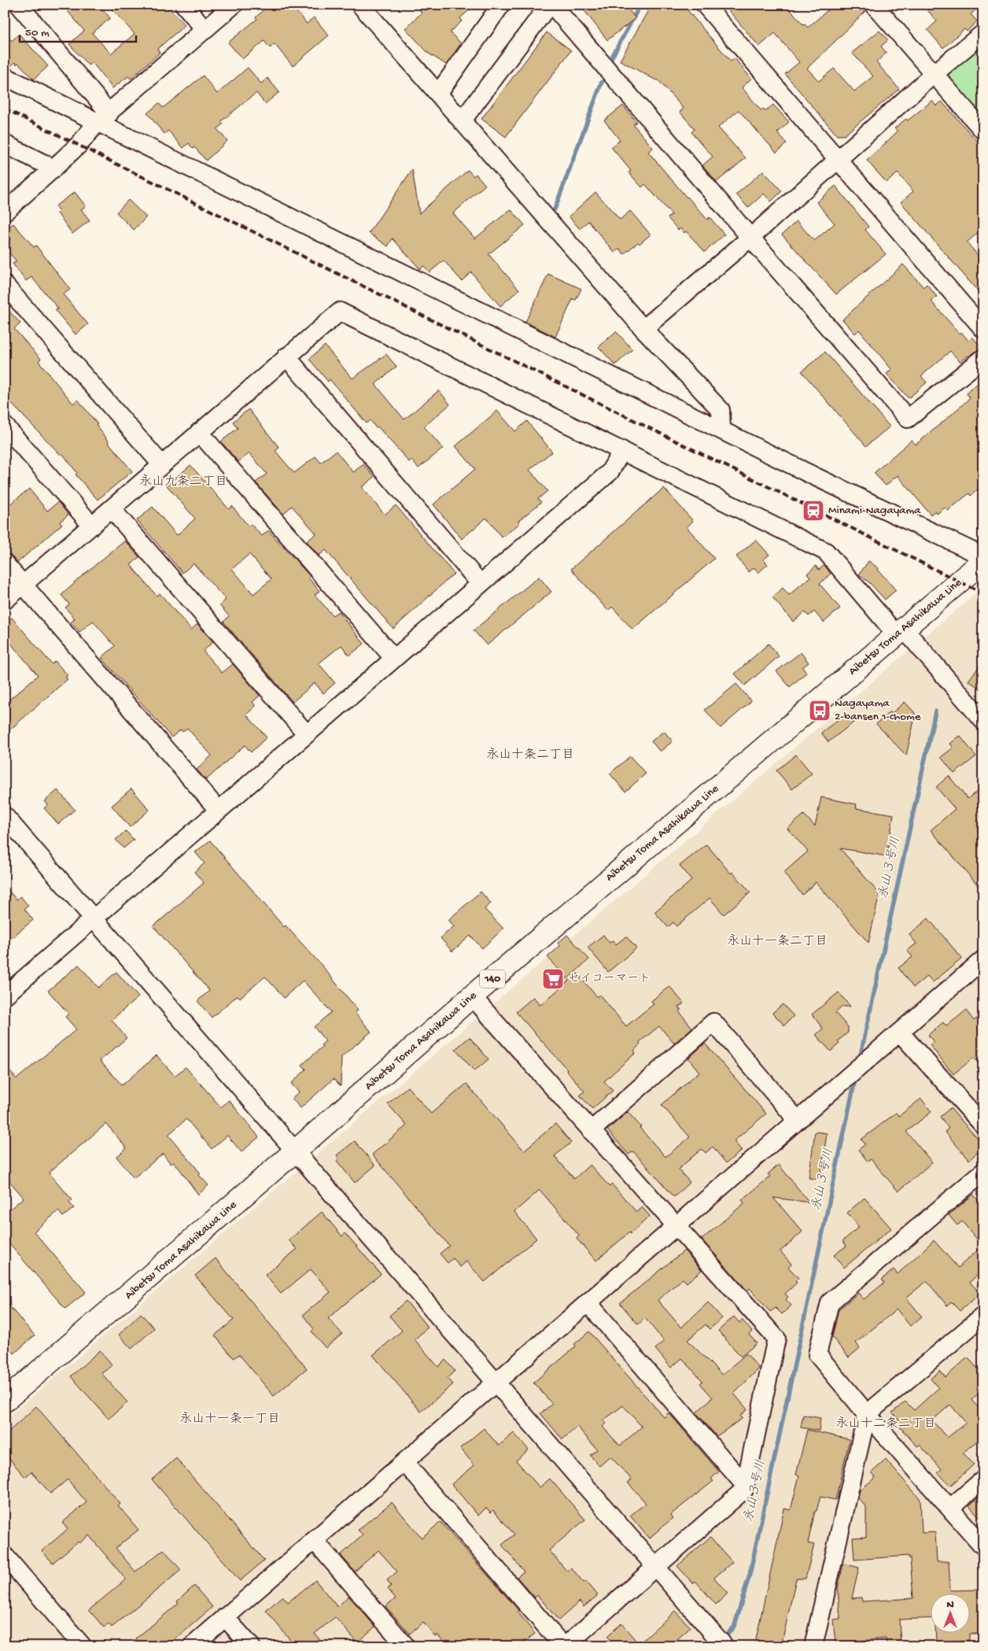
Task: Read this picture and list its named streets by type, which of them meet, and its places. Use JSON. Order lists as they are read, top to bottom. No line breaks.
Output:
{"streets":{"main road":["Aibetsu Toma Asahikawa Line","140"]},"districts":["永山九条二丁目","永山十条二丁目","永山十一条二丁目","永山十一条一丁目","永山十二条二丁目"],"water":["永山３号川"],"places":{"station":["Minami-Nagayama"],"bus stop":["Nagayama 2-bansen 1-chome"],"supermarket":["セイコーマート"]},"scale_bar":"50 m","north":"top"}
